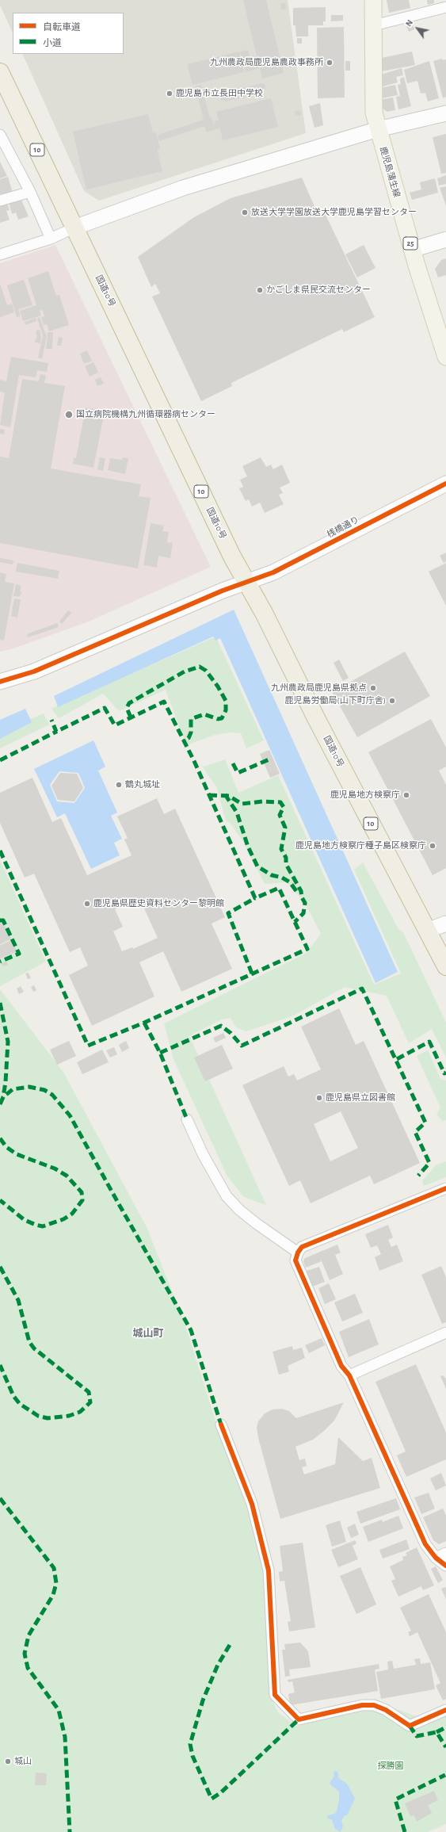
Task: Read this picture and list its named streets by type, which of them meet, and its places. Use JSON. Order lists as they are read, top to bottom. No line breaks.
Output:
{"streets":{"highway":["10","国道10号"],"main road":["鹿児島蒲生線","25"],"street":["桟橋通り"]},"crossings":[["国道10号","桟橋通り"]],"districts":["城山町"],"parks":["探勝園"],"places":["九州農政局鹿児島農政事務所","鹿児島市立長田中学校","放送大学学園放送大学鹿児島学習センター","かごしま県民交流センター","国立病院機構九州循環器病センター","九州農政局鹿児島県拠点","鹿児島労働局(山下町庁舎)","鶴丸城址","鹿児島地方検察庁","鹿児島地方検察庁種子島区検察庁","鹿児島県歴史資料センター黎明館","鹿児島県立図書館","城山"],"legend":["自転車道","小道"],"north":"top left"}
